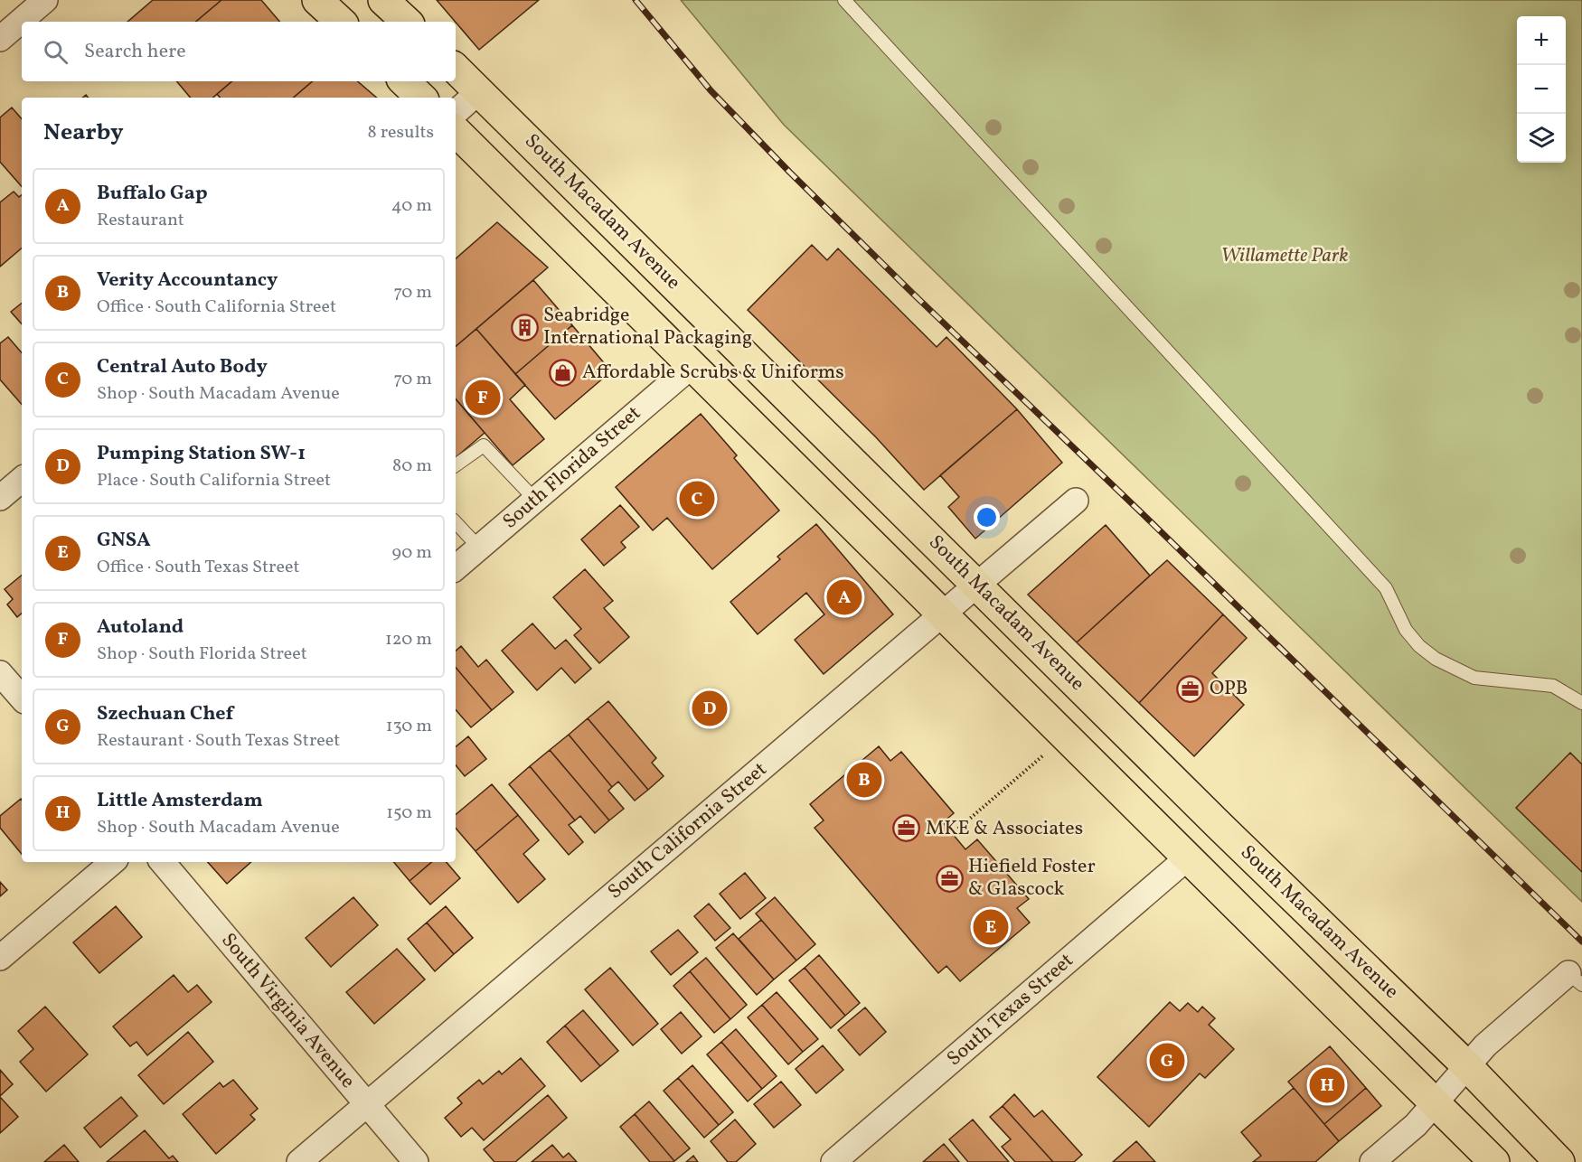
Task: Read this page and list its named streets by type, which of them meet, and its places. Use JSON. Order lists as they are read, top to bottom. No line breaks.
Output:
{"streets":{"main road":["South Macadam Avenue"],"street":["South Florida Street","South California Street","South Texas Street","South Virginia Avenue"]},"crossings":[["South Macadam Avenue","South California Street"],["South California Street","South Virginia Avenue"]],"parks":["Willamette Park"],"places":{"building":["Seabridge International Packaging"],"shop":["Affordable Scrubs & Uniforms"],"office":["OPB","MKE & Associates","Hiefield Foster & Glascock"]},"page":{"map_buttons":["+","−"],"search":"Search here","heading":["Nearby","8 results"],"list":[{"mark":"A","name":"Buffalo Gap","note":"Restaurant","value":"40 m"},{"mark":"B","name":"Verity Accountancy","note":"Office · South California Street","value":"70 m"},{"mark":"C","name":"Central Auto Body","note":"Shop · South Macadam Avenue","value":"70 m"},{"mark":"D","name":"Pumping Station SW-1","note":"Place · South California Street","value":"80 m"},{"mark":"E","name":"GNSA","note":"Office · South Texas Street","value":"90 m"},{"mark":"F","name":"Autoland","note":"Shop · South Florida Street","value":"120 m"},{"mark":"G","name":"Szechuan Chef","note":"Restaurant · South Texas Street","value":"130 m"},{"mark":"H","name":"Little Amsterdam","note":"Shop · South Macadam Avenue","value":"150 m"}],"pins":["F","C","A","D","B","E","G","H"]}}
